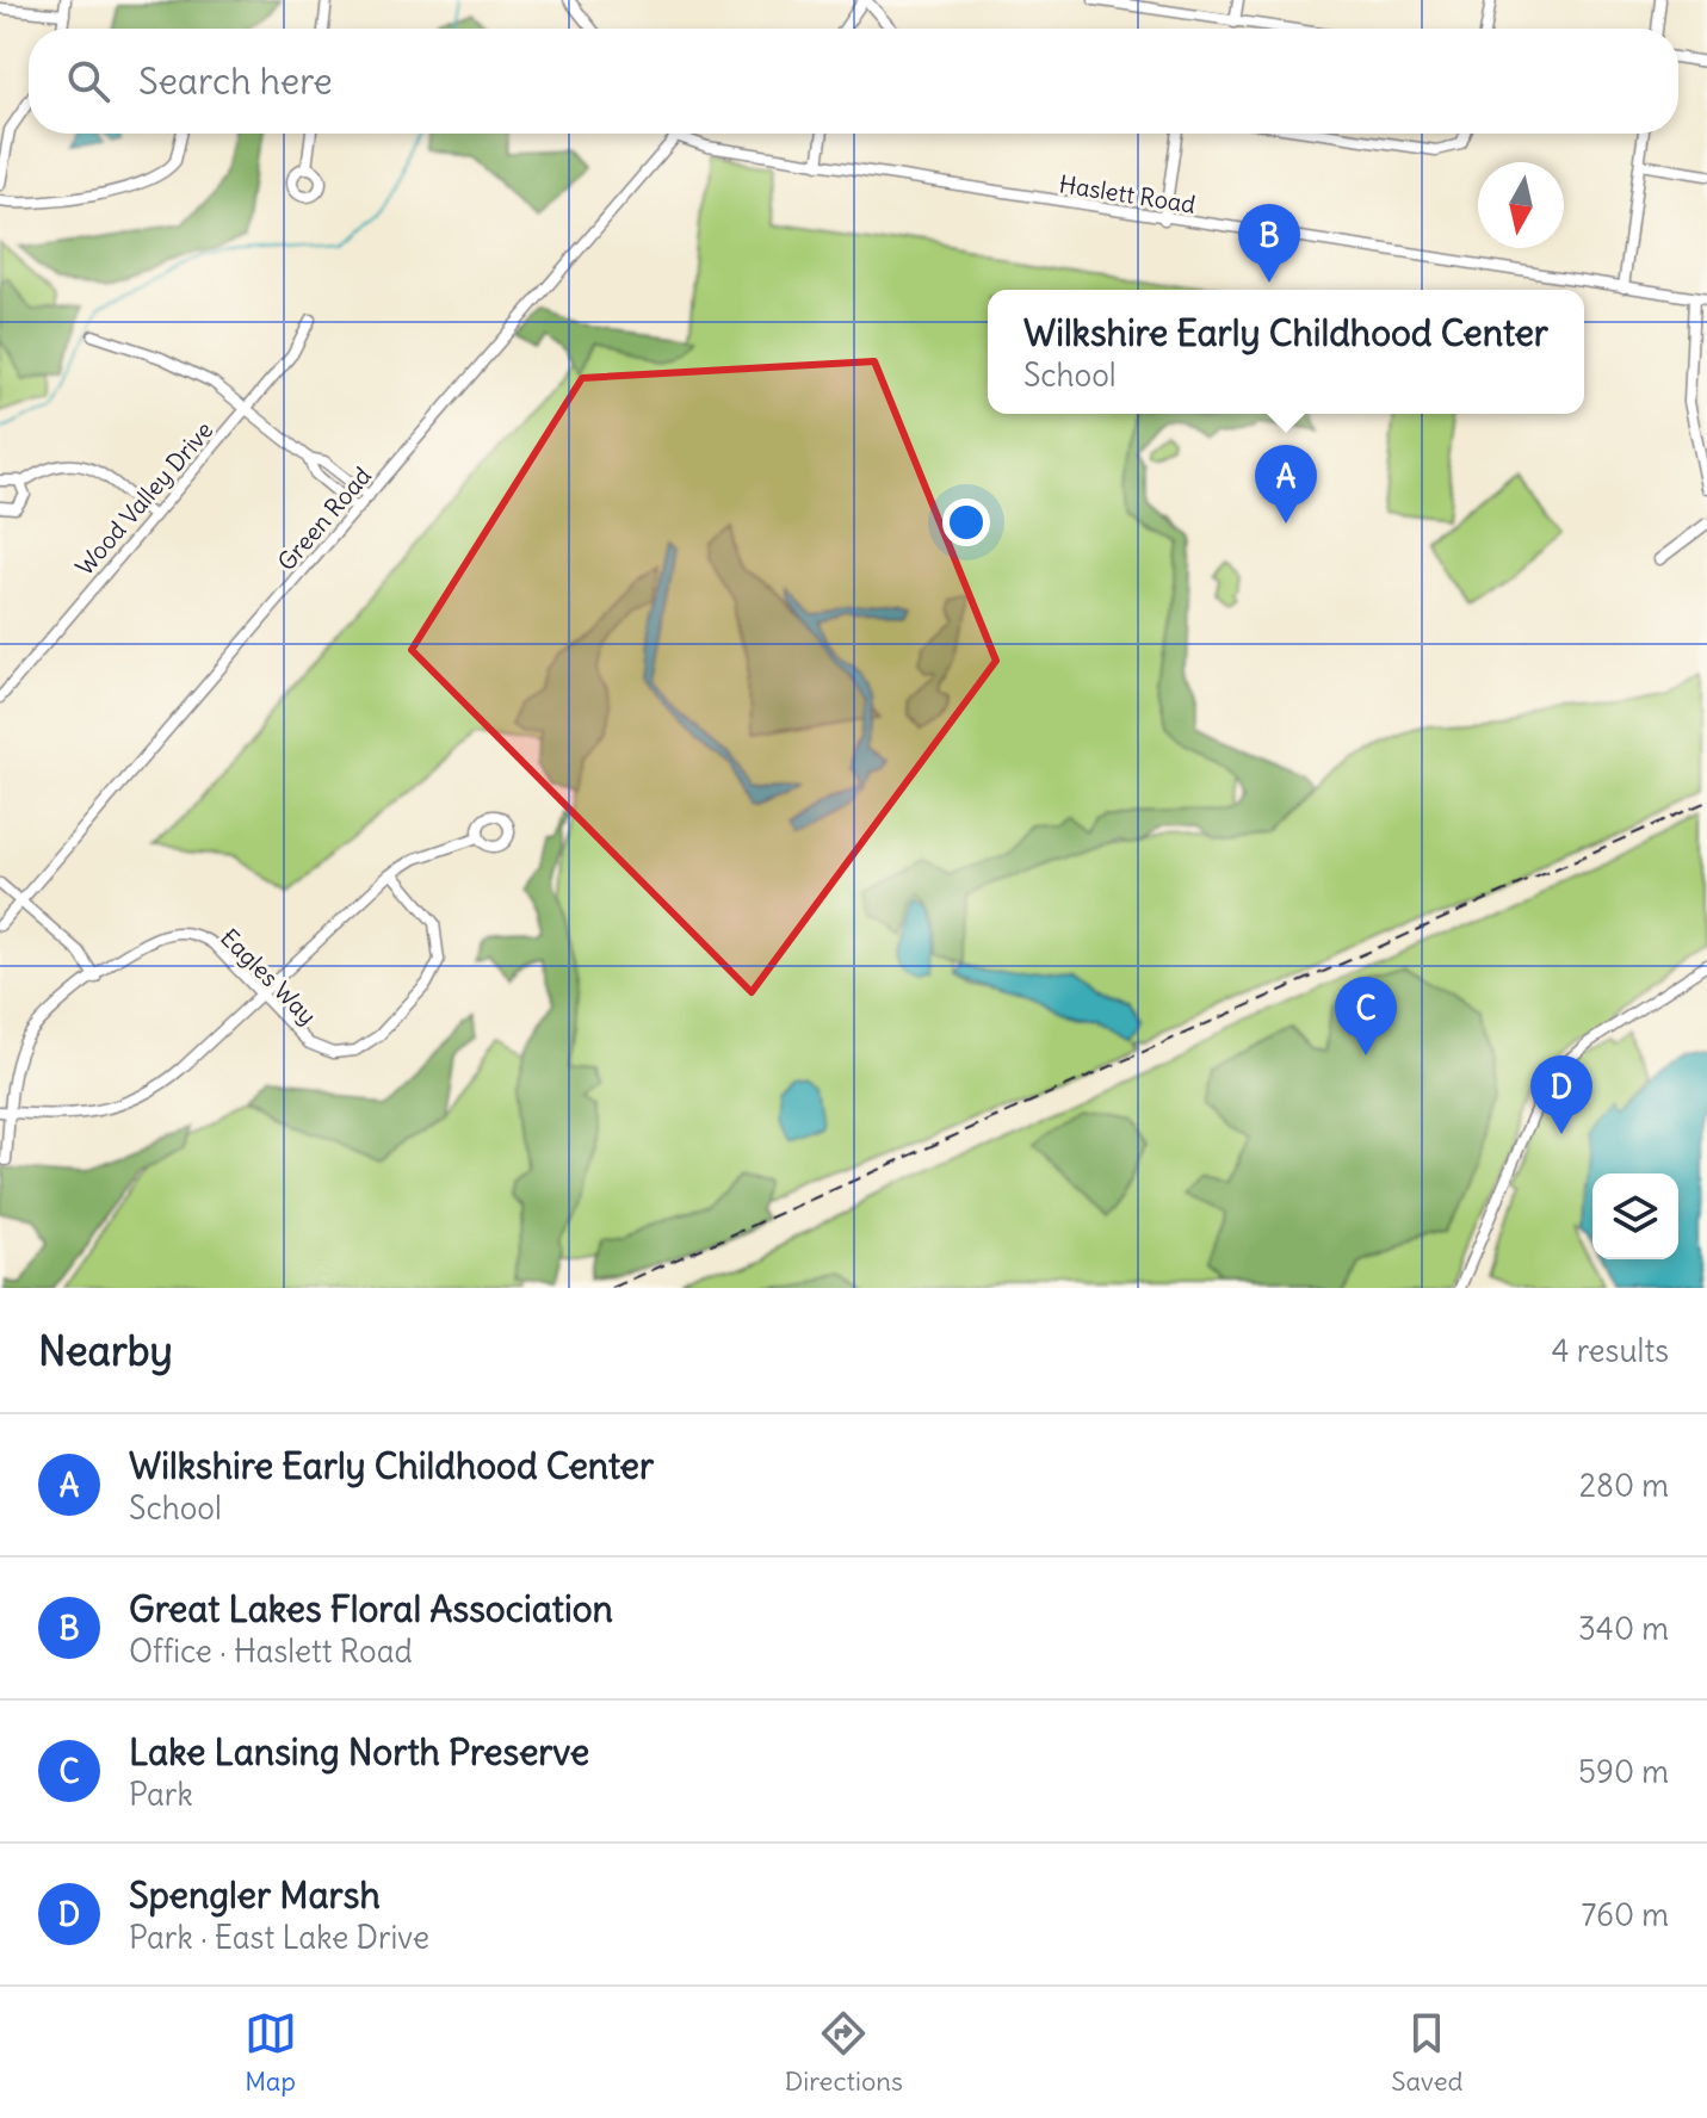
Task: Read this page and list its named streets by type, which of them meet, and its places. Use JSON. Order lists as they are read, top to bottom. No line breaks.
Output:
{"streets":{"street":["Haslett Road","Wood Valley Drive","Green Road","Eagles Way"]},"crossings":[["Haslett Road","Green Road"]],"north":"bottom","page":{"search":"Search here","pins":["B","A","C","D"],"popup":["Wilkshire Early Childhood Center","School"],"heading":["Nearby","4 results"],"list":[{"mark":"A","name":"Wilkshire Early Childhood Center","note":"School","value":"280 m"},{"mark":"B","name":"Great Lakes Floral Association","note":"Office · Haslett Road","value":"340 m"},{"mark":"C","name":"Lake Lansing North Preserve","note":"Park","value":"590 m"},{"mark":"D","name":"Spengler Marsh","note":"Park · East Lake Drive","value":"760 m"}],"nav":["Map","Directions","Saved"]}}
